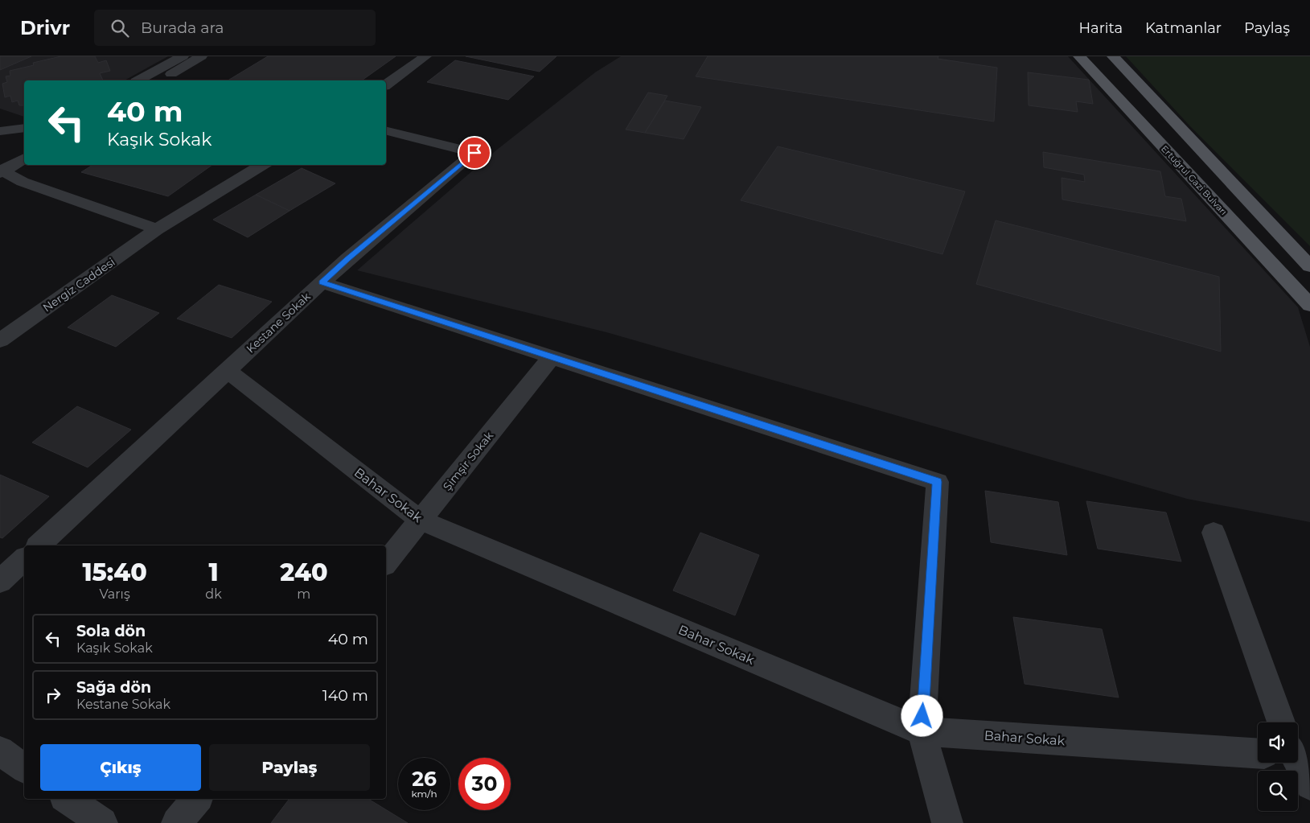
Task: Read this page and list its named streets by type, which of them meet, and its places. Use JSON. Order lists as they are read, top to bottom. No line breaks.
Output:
{"streets":{"main road":["Ertuğrul Gazi Bulvarı"],"street":["Nergiz Caddesi","Kestane Sokak","Şimşir Sokak","Bahar Sokak"]},"crossings":[["Kestane Sokak","Bahar Sokak"],["Şimşir Sokak","Bahar Sokak"]],"page":{"header":"Drivr","search":"Burada ara","nav":["Harita","Katmanlar","Paylaş"],"turn":["40 m","Kaşık Sokak"],"eta":["15:40","Varış","1","dk","240","m"],"list":[{"name":"Sola dön","note":"Kaşık Sokak","value":"40 m"},{"name":"Sağa dön","note":"Kestane Sokak","value":"140 m"}],"buttons":["Çıkış","Paylaş"],"speed":"26 km/h","limit":"30"}}
